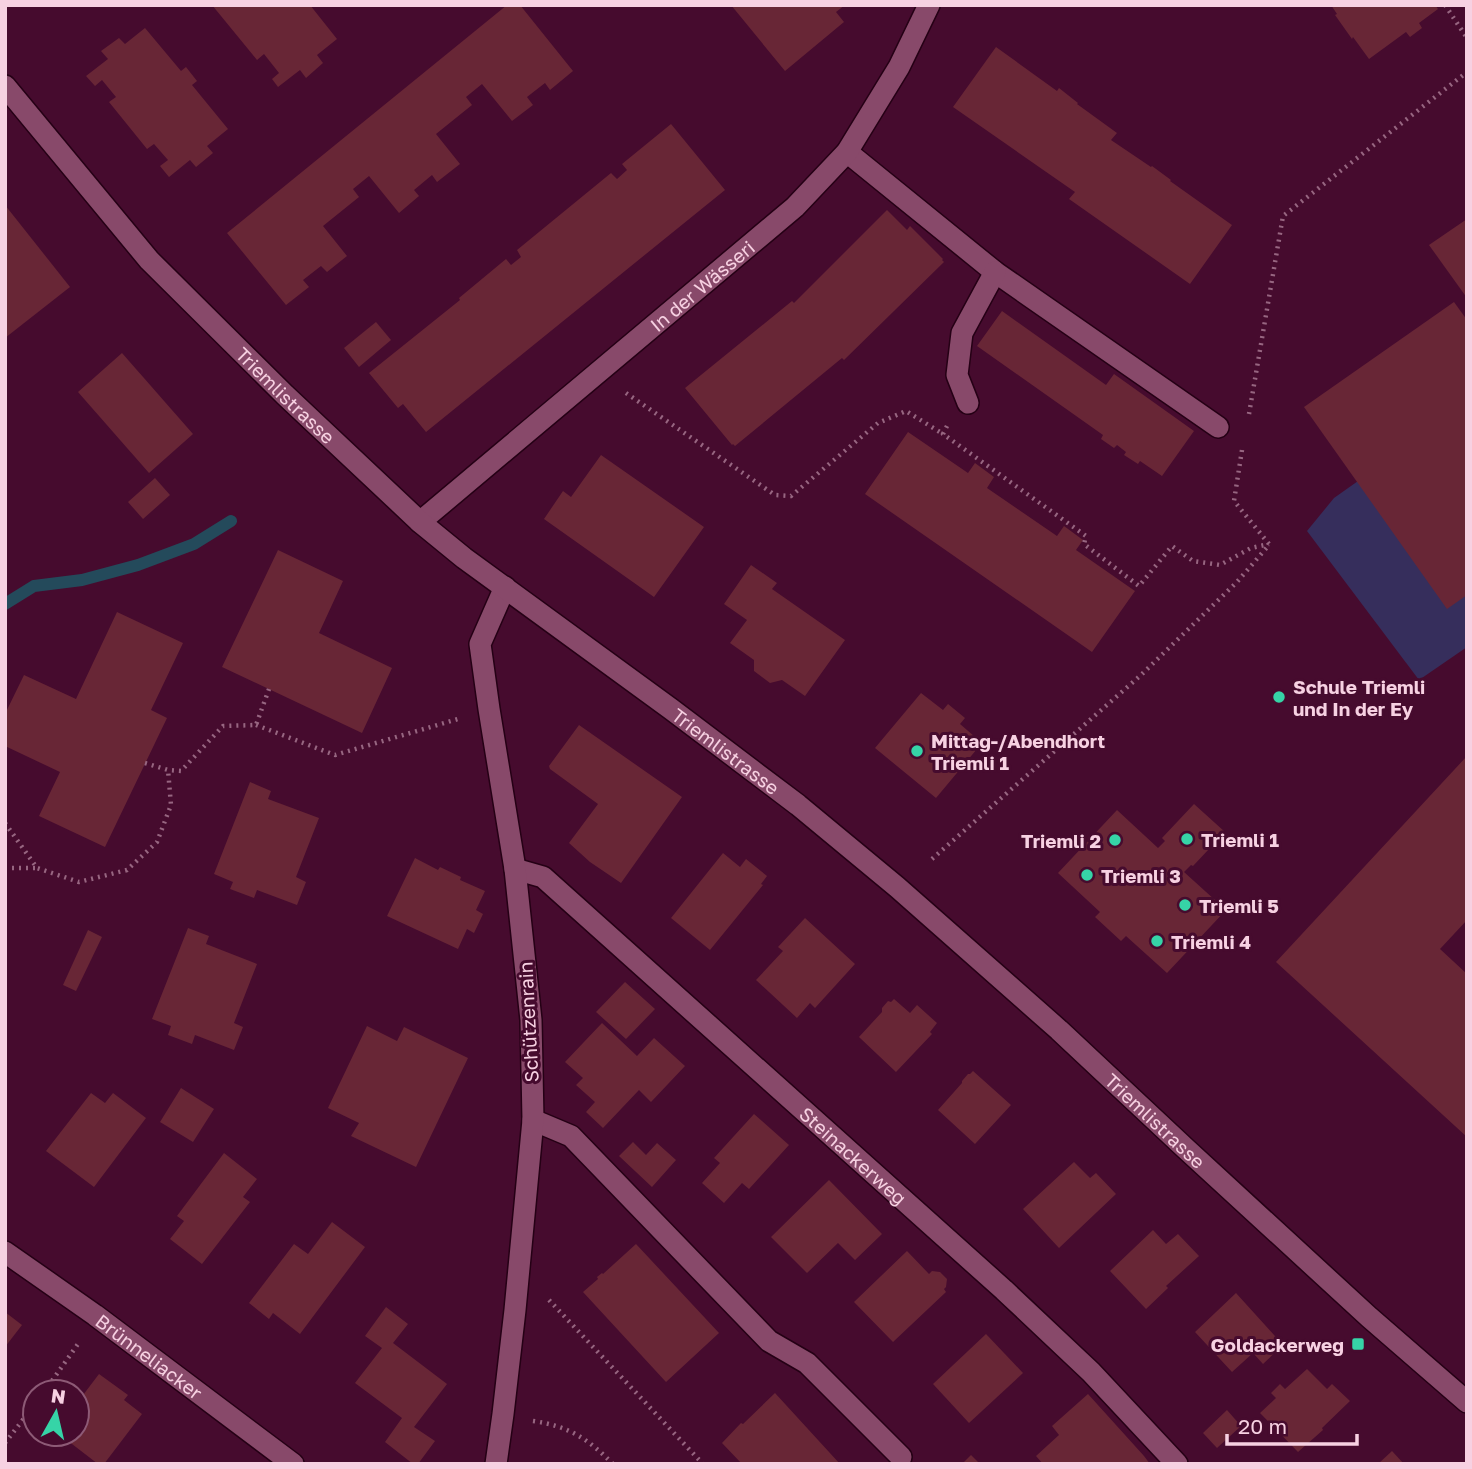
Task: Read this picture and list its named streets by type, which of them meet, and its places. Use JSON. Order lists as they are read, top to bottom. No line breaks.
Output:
{"streets":{"street":["In der Wässeri","Triemlistrasse","Schützenrain","Steinackerweg","Brünneliacker"]},"crossings":[["In der Wässeri","Triemlistrasse"],["Triemlistrasse","Schützenrain"],["Schützenrain","Steinackerweg"]],"places":{"other":["Schule Triemli und In der Ey","Mittag-/Abendhort Triemli 1","Triemli 1","Triemli 2","Triemli 3","Triemli 5","Triemli 4"],"transit":["Goldackerweg"]},"scale_bar":"20 m","north":"top"}
